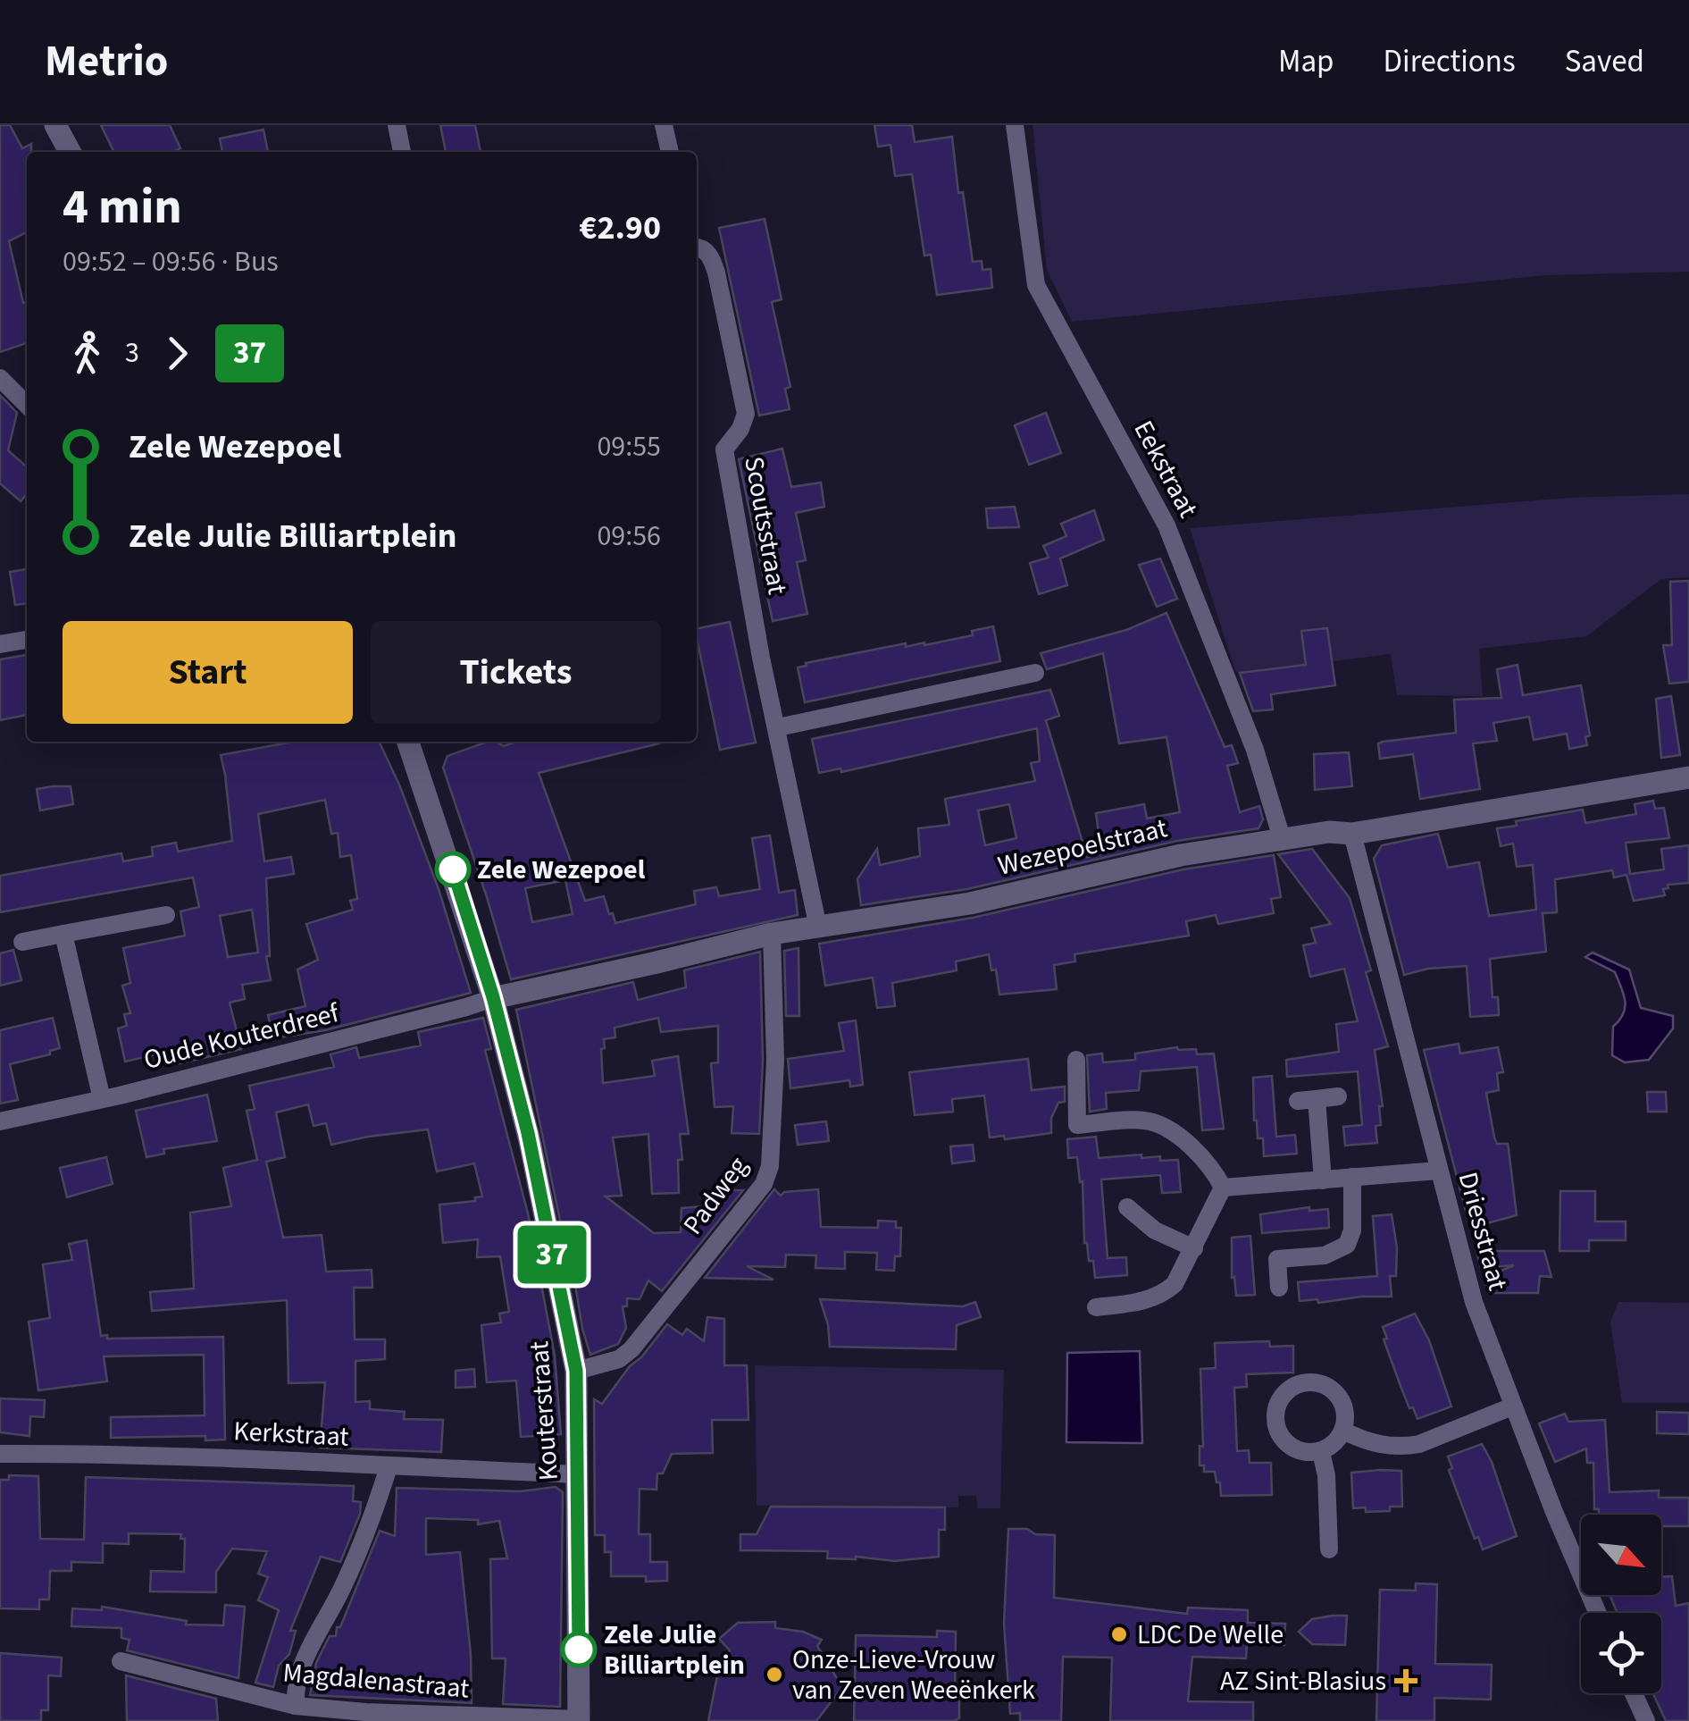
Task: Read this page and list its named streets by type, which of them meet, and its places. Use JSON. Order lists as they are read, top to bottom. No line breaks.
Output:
{"streets":{"street":["Eekstraat","Scoutsstraat","Wezepoelstraat","Oude Kouterdreef","Padweg","Driesstraat","Kouterstraat","Kerkstraat","Magdalenastraat"]},"crossings":[["Eekstraat","Wezepoelstraat"],["Scoutsstraat","Wezepoelstraat"],["Wezepoelstraat","Oude Kouterdreef"],["Wezepoelstraat","Padweg"],["Wezepoelstraat","Driesstraat"],["Wezepoelstraat","Kouterstraat"],["Oude Kouterdreef","Kouterstraat"],["Padweg","Kouterstraat"],["Kouterstraat","Kerkstraat"],["Kouterstraat","Magdalenastraat"]],"places":{"other":["Zele Wezepoel","LDC De Welle","Zele Julie Billiartplein","Onze-Lieve-Vrouw van Zeven Weeënkerk"],"health":["AZ Sint-Blasius"]},"lines":["bus line 37"],"north":"bottom right","page":{"header":"Metrio","nav":["Map","Directions","Saved"],"on_map":"37","heading":["4 min","09:52 – 09:56 · Bus","€2.90"],"legs":["3","37"],"list":[{"name":"Zele Wezepoel","value":"09:55"},{"name":"Zele Julie Billiartplein","value":"09:56"}],"buttons":["Start","Tickets"]}}
